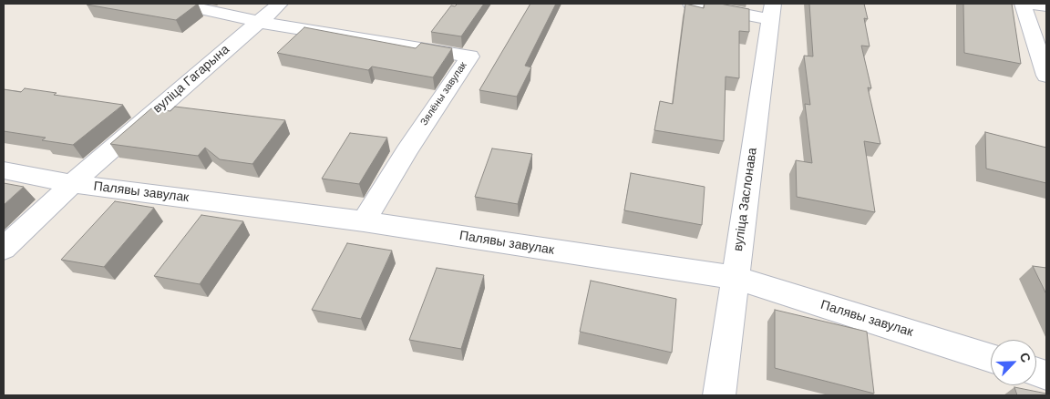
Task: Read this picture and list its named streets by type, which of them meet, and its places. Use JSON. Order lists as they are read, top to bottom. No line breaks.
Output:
{"streets":{"street":["вуліца Гагарына","Зялёны завулак","Палявы завулак","вуліца Заслонава"]},"crossings":[["вуліца Гагарына","Зялёны завулак"],["вуліца Гагарына","Палявы завулак"],["Зялёны завулак","Палявы завулак"],["Палявы завулак","вуліца Заслонава"]],"north":"top right"}
